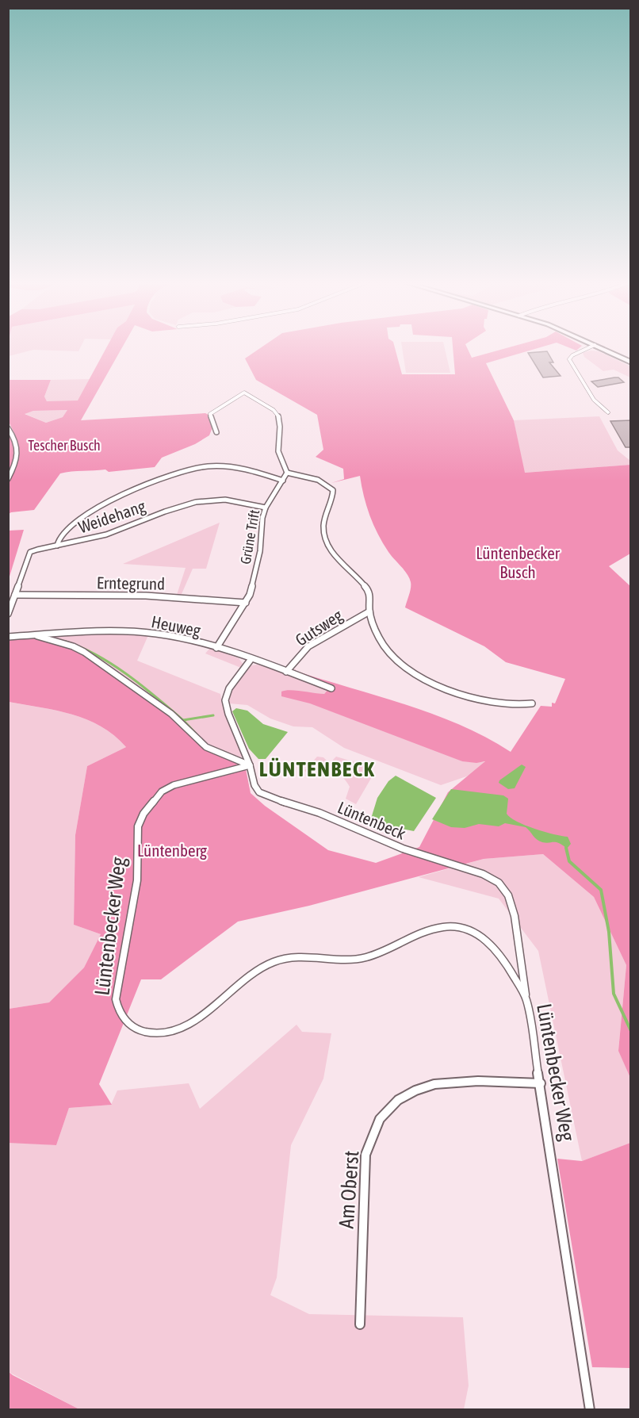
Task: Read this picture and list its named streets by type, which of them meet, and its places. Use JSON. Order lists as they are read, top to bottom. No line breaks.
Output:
{"streets":{"street":["Weidehang","Grüne Trift","Erntegrund","Heuweg","Gutsweg","Lüntenbeck","Lüntenbecker Weg","Am Oberst"]},"crossings":[["Weidehang","Grüne Trift"],["Weidehang","Erntegrund"],["Grüne Trift","Erntegrund"],["Grüne Trift","Heuweg"],["Heuweg","Gutsweg"],["Heuweg","Lüntenbeck"],["Lüntenbeck","Lüntenbecker Weg"],["Lüntenbecker Weg","Am Oberst"]],"districts":["LÜNTENBECK"],"parks":["Tescher Busch","Lüntenbecker Busch","Lüntenberg"]}
